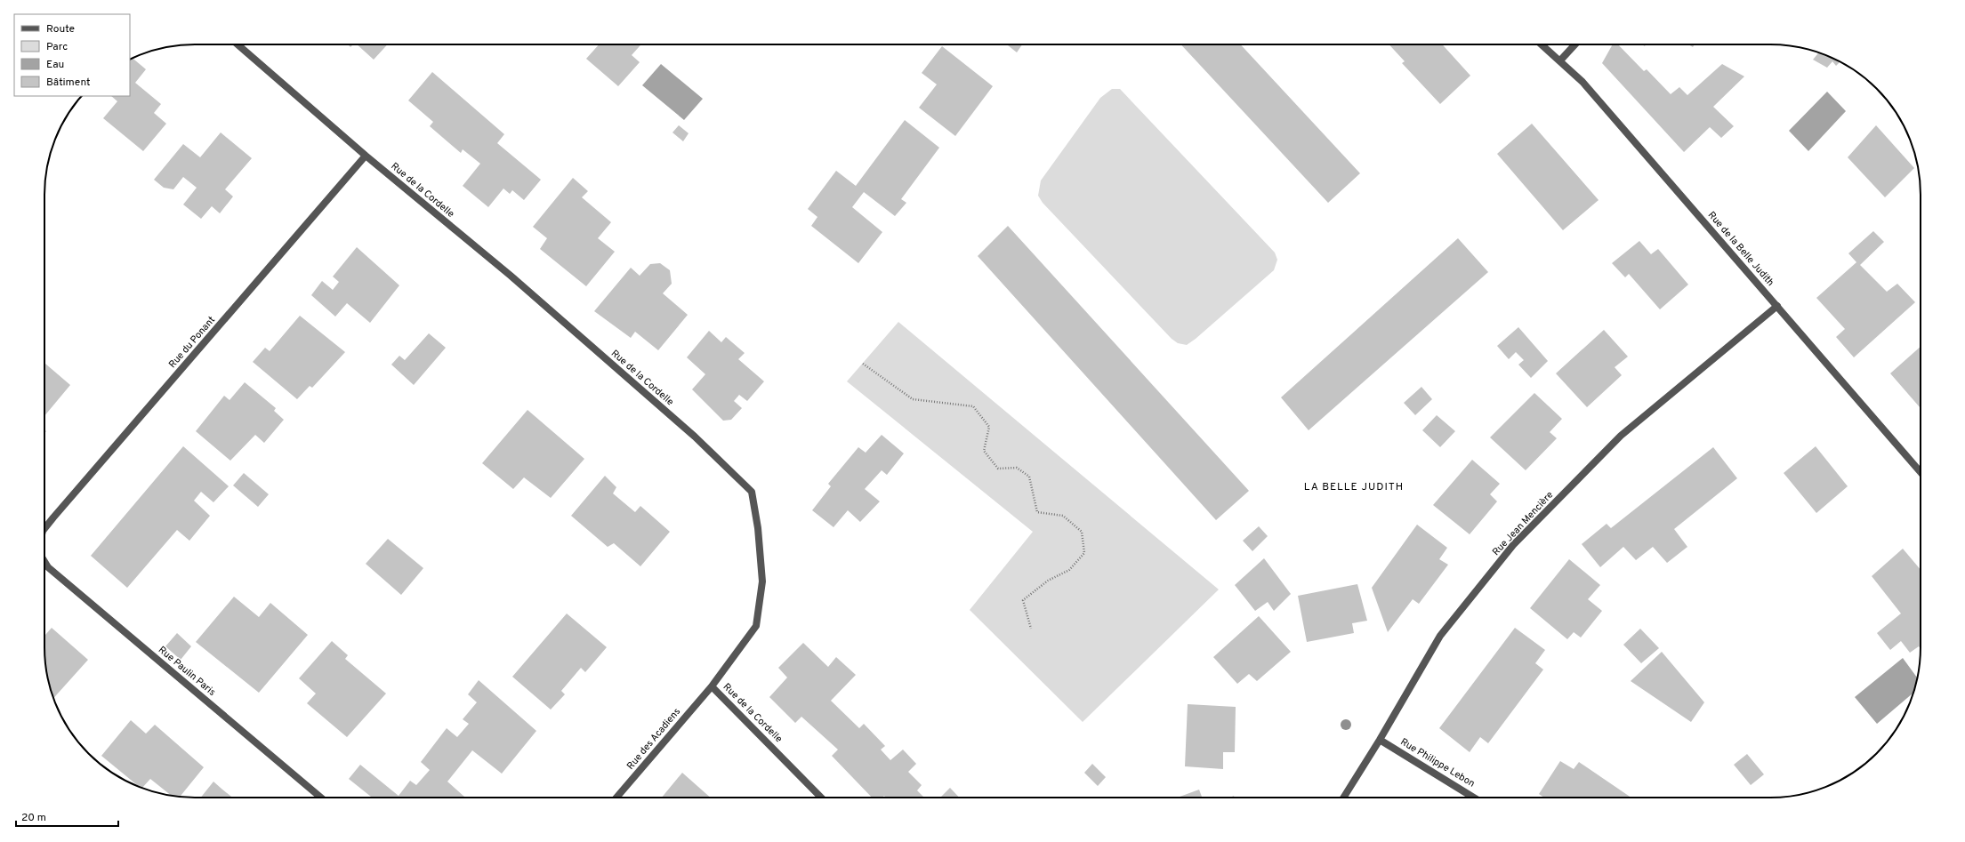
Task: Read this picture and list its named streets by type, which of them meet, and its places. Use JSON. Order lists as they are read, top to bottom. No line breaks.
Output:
{"streets":{"street":["Rue de la Cordelle","Rue de la Belle Judith","Rue du Ponant","Rue Jean Mencière","Rue Paulin Paris","Rue des Acadiens","Rue Philippe Lebon"]},"crossings":[["Rue de la Cordelle","Rue du Ponant"],["Rue de la Cordelle","Rue des Acadiens"],["Rue de la Belle Judith","Rue Jean Mencière"],["Rue Jean Mencière","Rue Philippe Lebon"]],"districts":["LA BELLE JUDITH"],"legend":["Route","Parc","Eau","Bâtiment"],"scale_bar":"20 m"}
